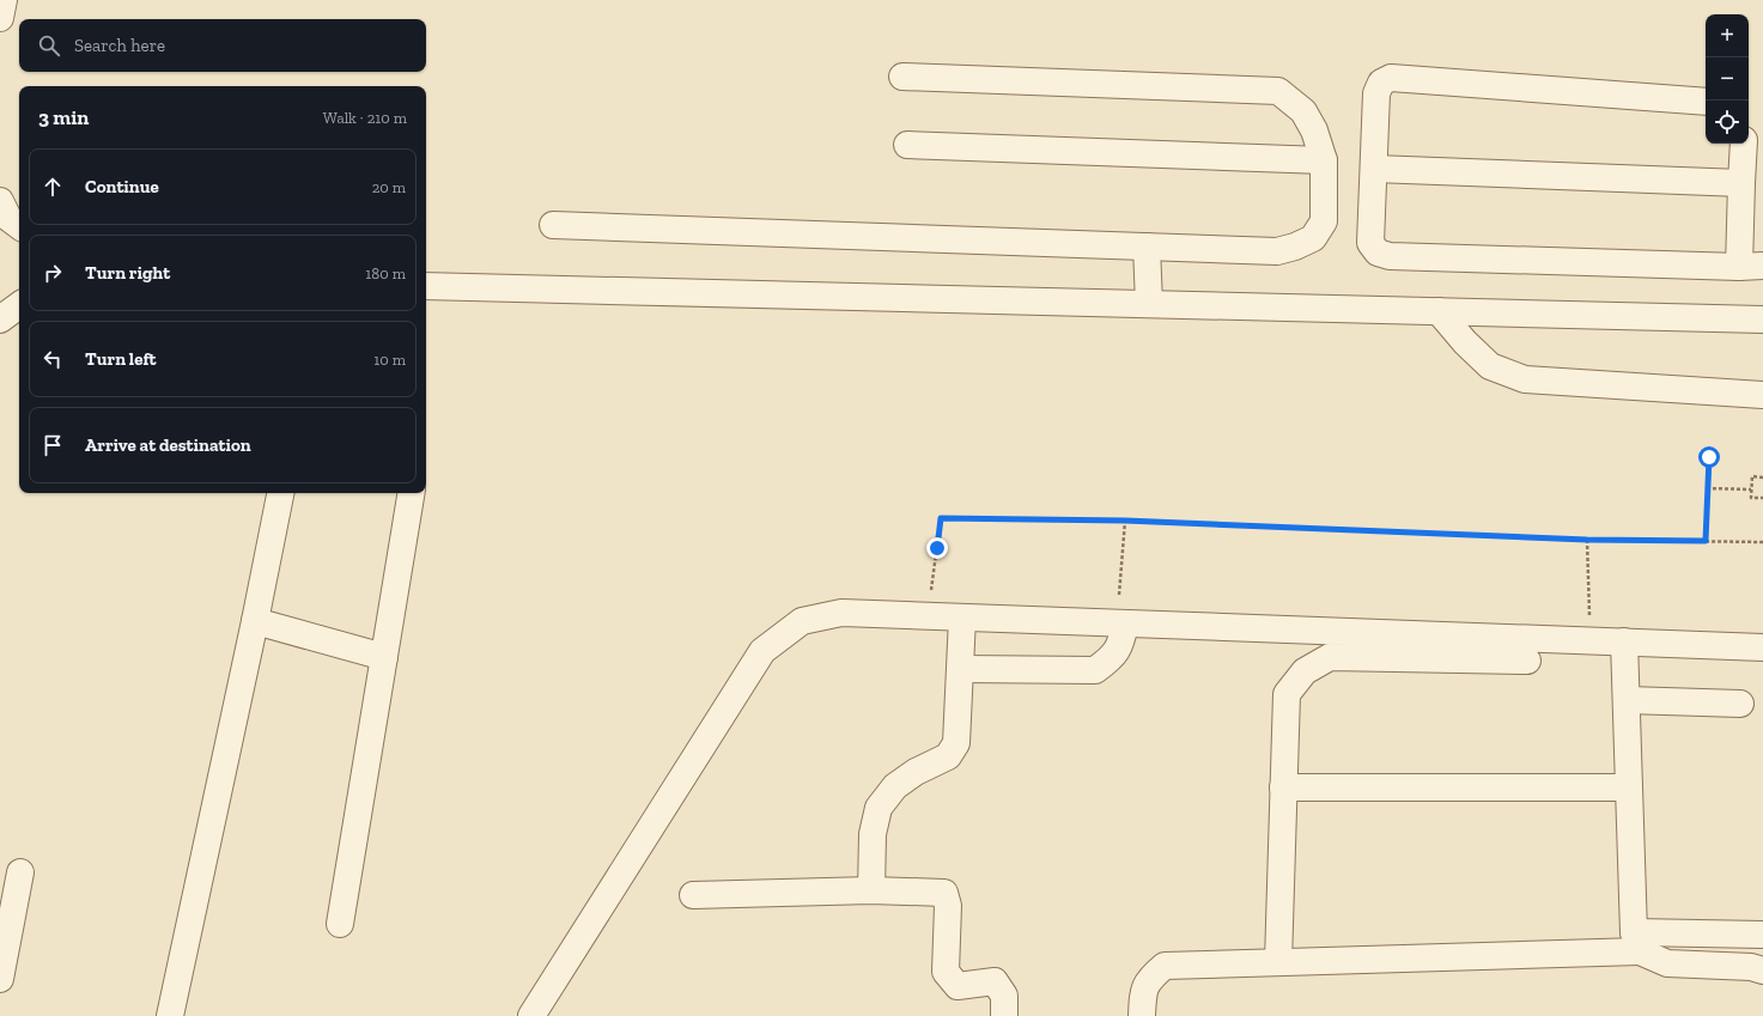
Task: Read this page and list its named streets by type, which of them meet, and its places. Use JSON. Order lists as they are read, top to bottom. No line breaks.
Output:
{"page":{"map_buttons":["+","−"],"search":"Search here","heading":["3 min","Walk · 210 m"],"list":[["Continue","20 m"],["Turn right","180 m"],["Turn left","10 m"],"Arrive at destination"]}}
